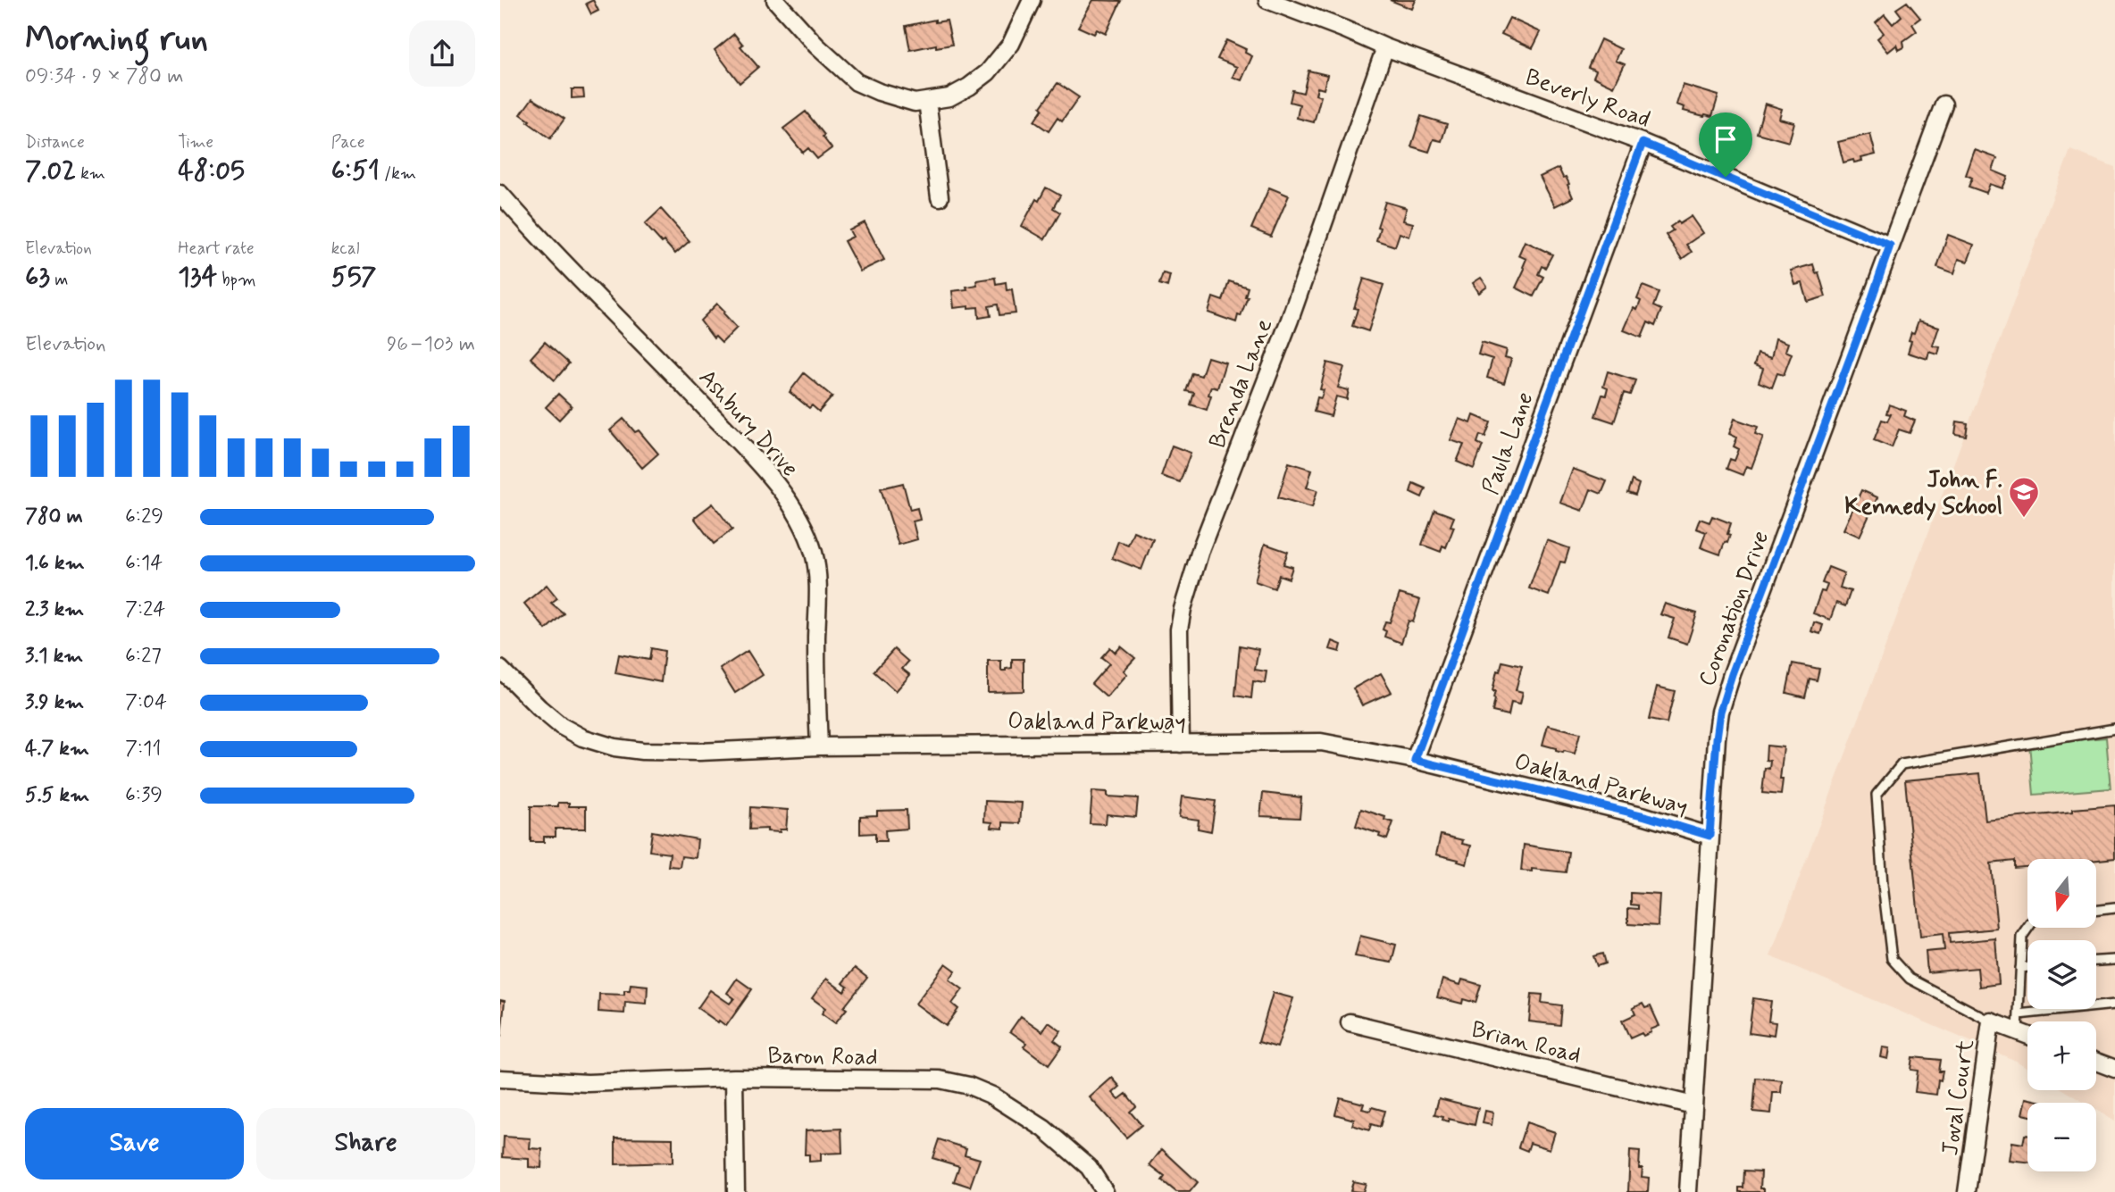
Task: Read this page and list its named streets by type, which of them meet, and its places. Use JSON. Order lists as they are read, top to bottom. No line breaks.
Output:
{"streets":{"street":["Beverly Road","Brenda Lane","Ashbury Drive","Paula Lane","Coronation Drive","Oakland Parkway","Brian Road","Baron Road","Joval Court"]},"crossings":[["Beverly Road","Brenda Lane"],["Beverly Road","Paula Lane"],["Beverly Road","Coronation Drive"],["Brenda Lane","Oakland Parkway"],["Ashbury Drive","Oakland Parkway"],["Paula Lane","Oakland Parkway"],["Coronation Drive","Oakland Parkway"],["Coronation Drive","Brian Road"]],"places":{"school or university":["John F. Kennedy School"]},"north":"bottom","page":{"heading":["Morning run","09:34 · 9 × 780 m"],"stats":[["Distance","7.02 km"],["Time","48:05"],["Pace","6:51 /km"],["Elevation","63 m"],["Heart rate","134 bpm"],["kcal","557"]],"chart":["Elevation","96–103 m"],"list":[{"name":"780 m","note":"6:29"},{"name":"1.6 km","note":"6:14"},{"name":"2.3 km","note":"7:24"},{"name":"3.1 km","note":"6:27"},{"name":"3.9 km","note":"7:04"},{"name":"4.7 km","note":"7:11"},{"name":"5.5 km","note":"6:39"}],"map_buttons":["+","−"],"buttons":["Save","Share"]}}
